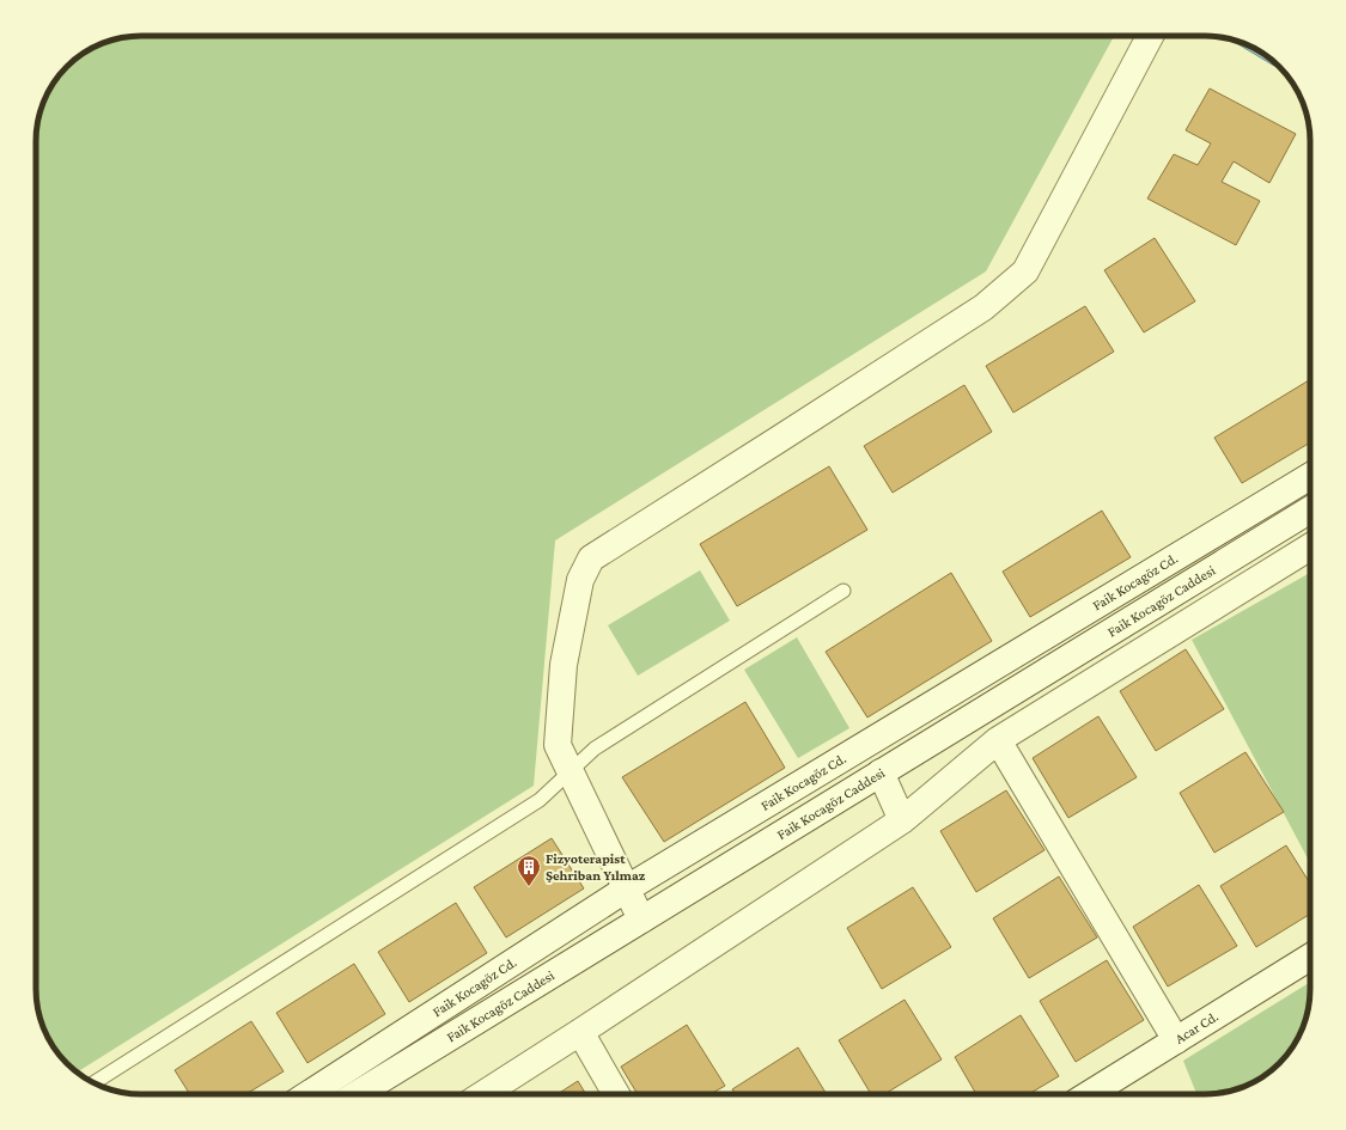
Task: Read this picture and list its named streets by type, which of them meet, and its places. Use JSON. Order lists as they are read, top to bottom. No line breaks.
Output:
{"streets":{"street":["Faik Kocagöz Cd.","Faik Kocagöz Caddesi","Acar Cd."]},"places":{"building":["Fizyoterapist Şehriban Yılmaz"]}}
